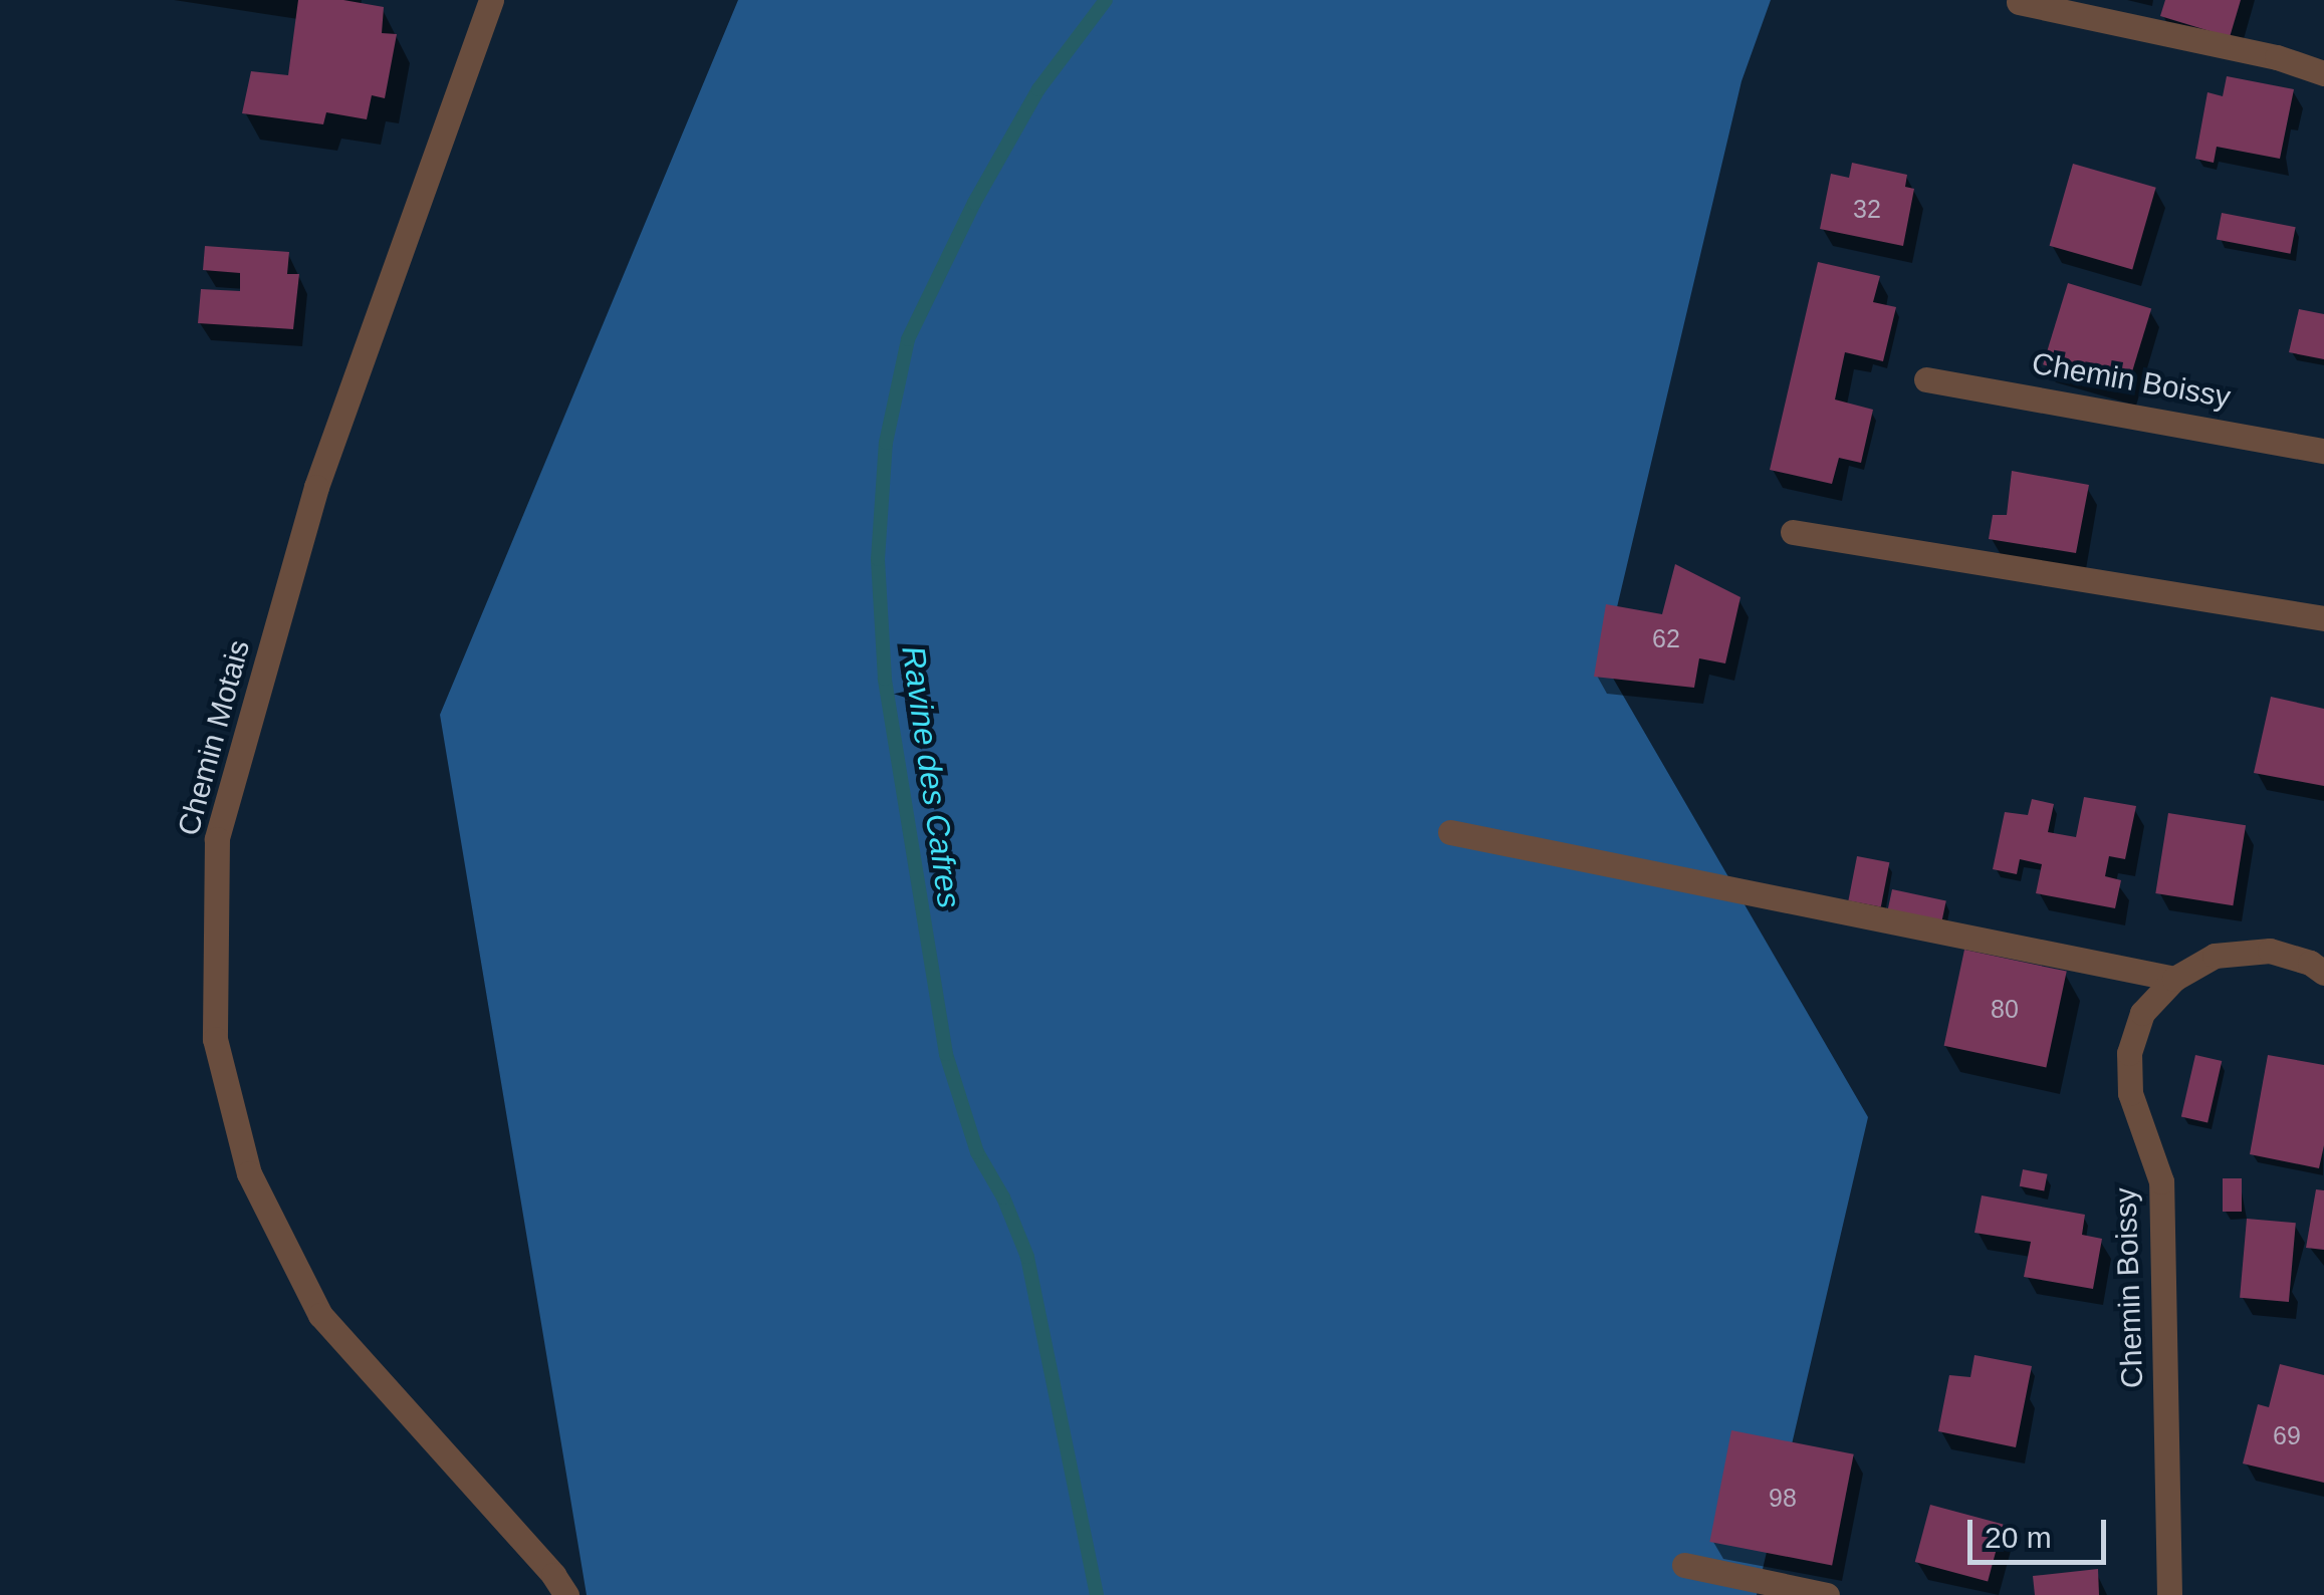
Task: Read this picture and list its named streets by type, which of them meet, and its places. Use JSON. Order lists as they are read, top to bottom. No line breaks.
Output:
{"streets":{"street":["Chemin Boissy","Chemin Motais"]},"water":["Ravine des Cafres"],"house_numbers":["32","62","80","69","98"],"scale_bar":"20 m"}
